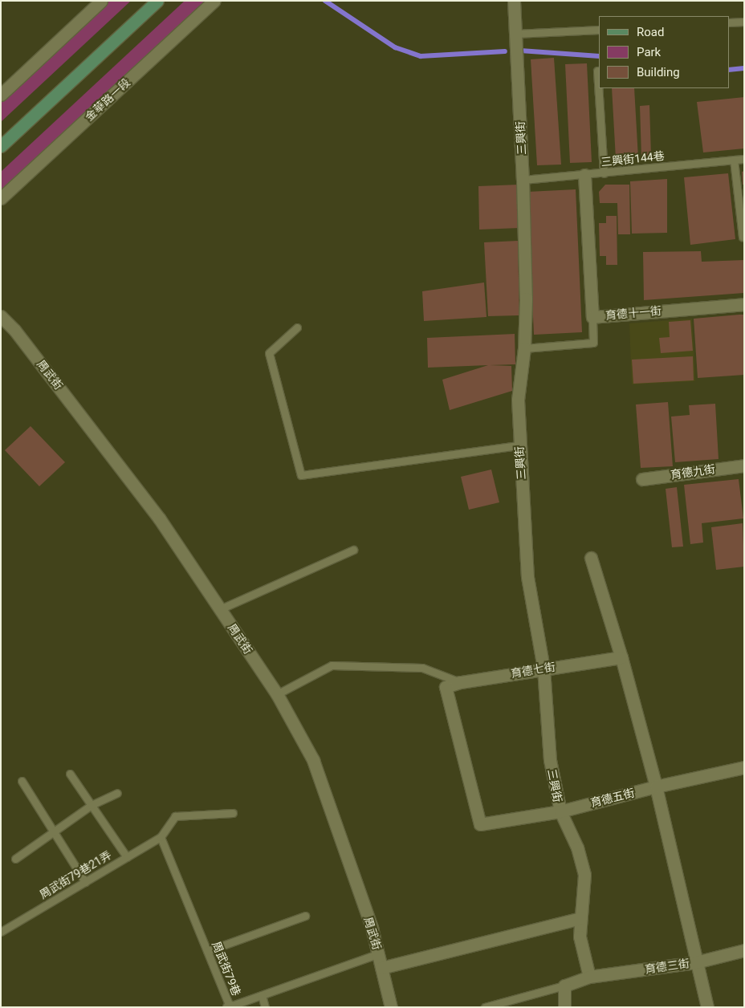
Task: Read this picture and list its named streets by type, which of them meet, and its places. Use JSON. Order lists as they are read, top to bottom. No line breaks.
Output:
{"streets":{"street":["金華路一段","三興街","育德十一街","周武街","育德九街","育德七街","育德五街","育德三街"],"lane":["三興街144巷","周武街79巷21弄","周武街79巷"]},"crossings":[["三興街","三興街144巷"],["三興街","育德七街"],["三興街","育德五街"],["三興街","育德三街"],["三興街144巷","育德十一街"],["周武街","周武街79巷"],["育德七街","育德五街"],["周武街79巷21弄","周武街79巷"]],"legend":["Road","Park","Building"]}
